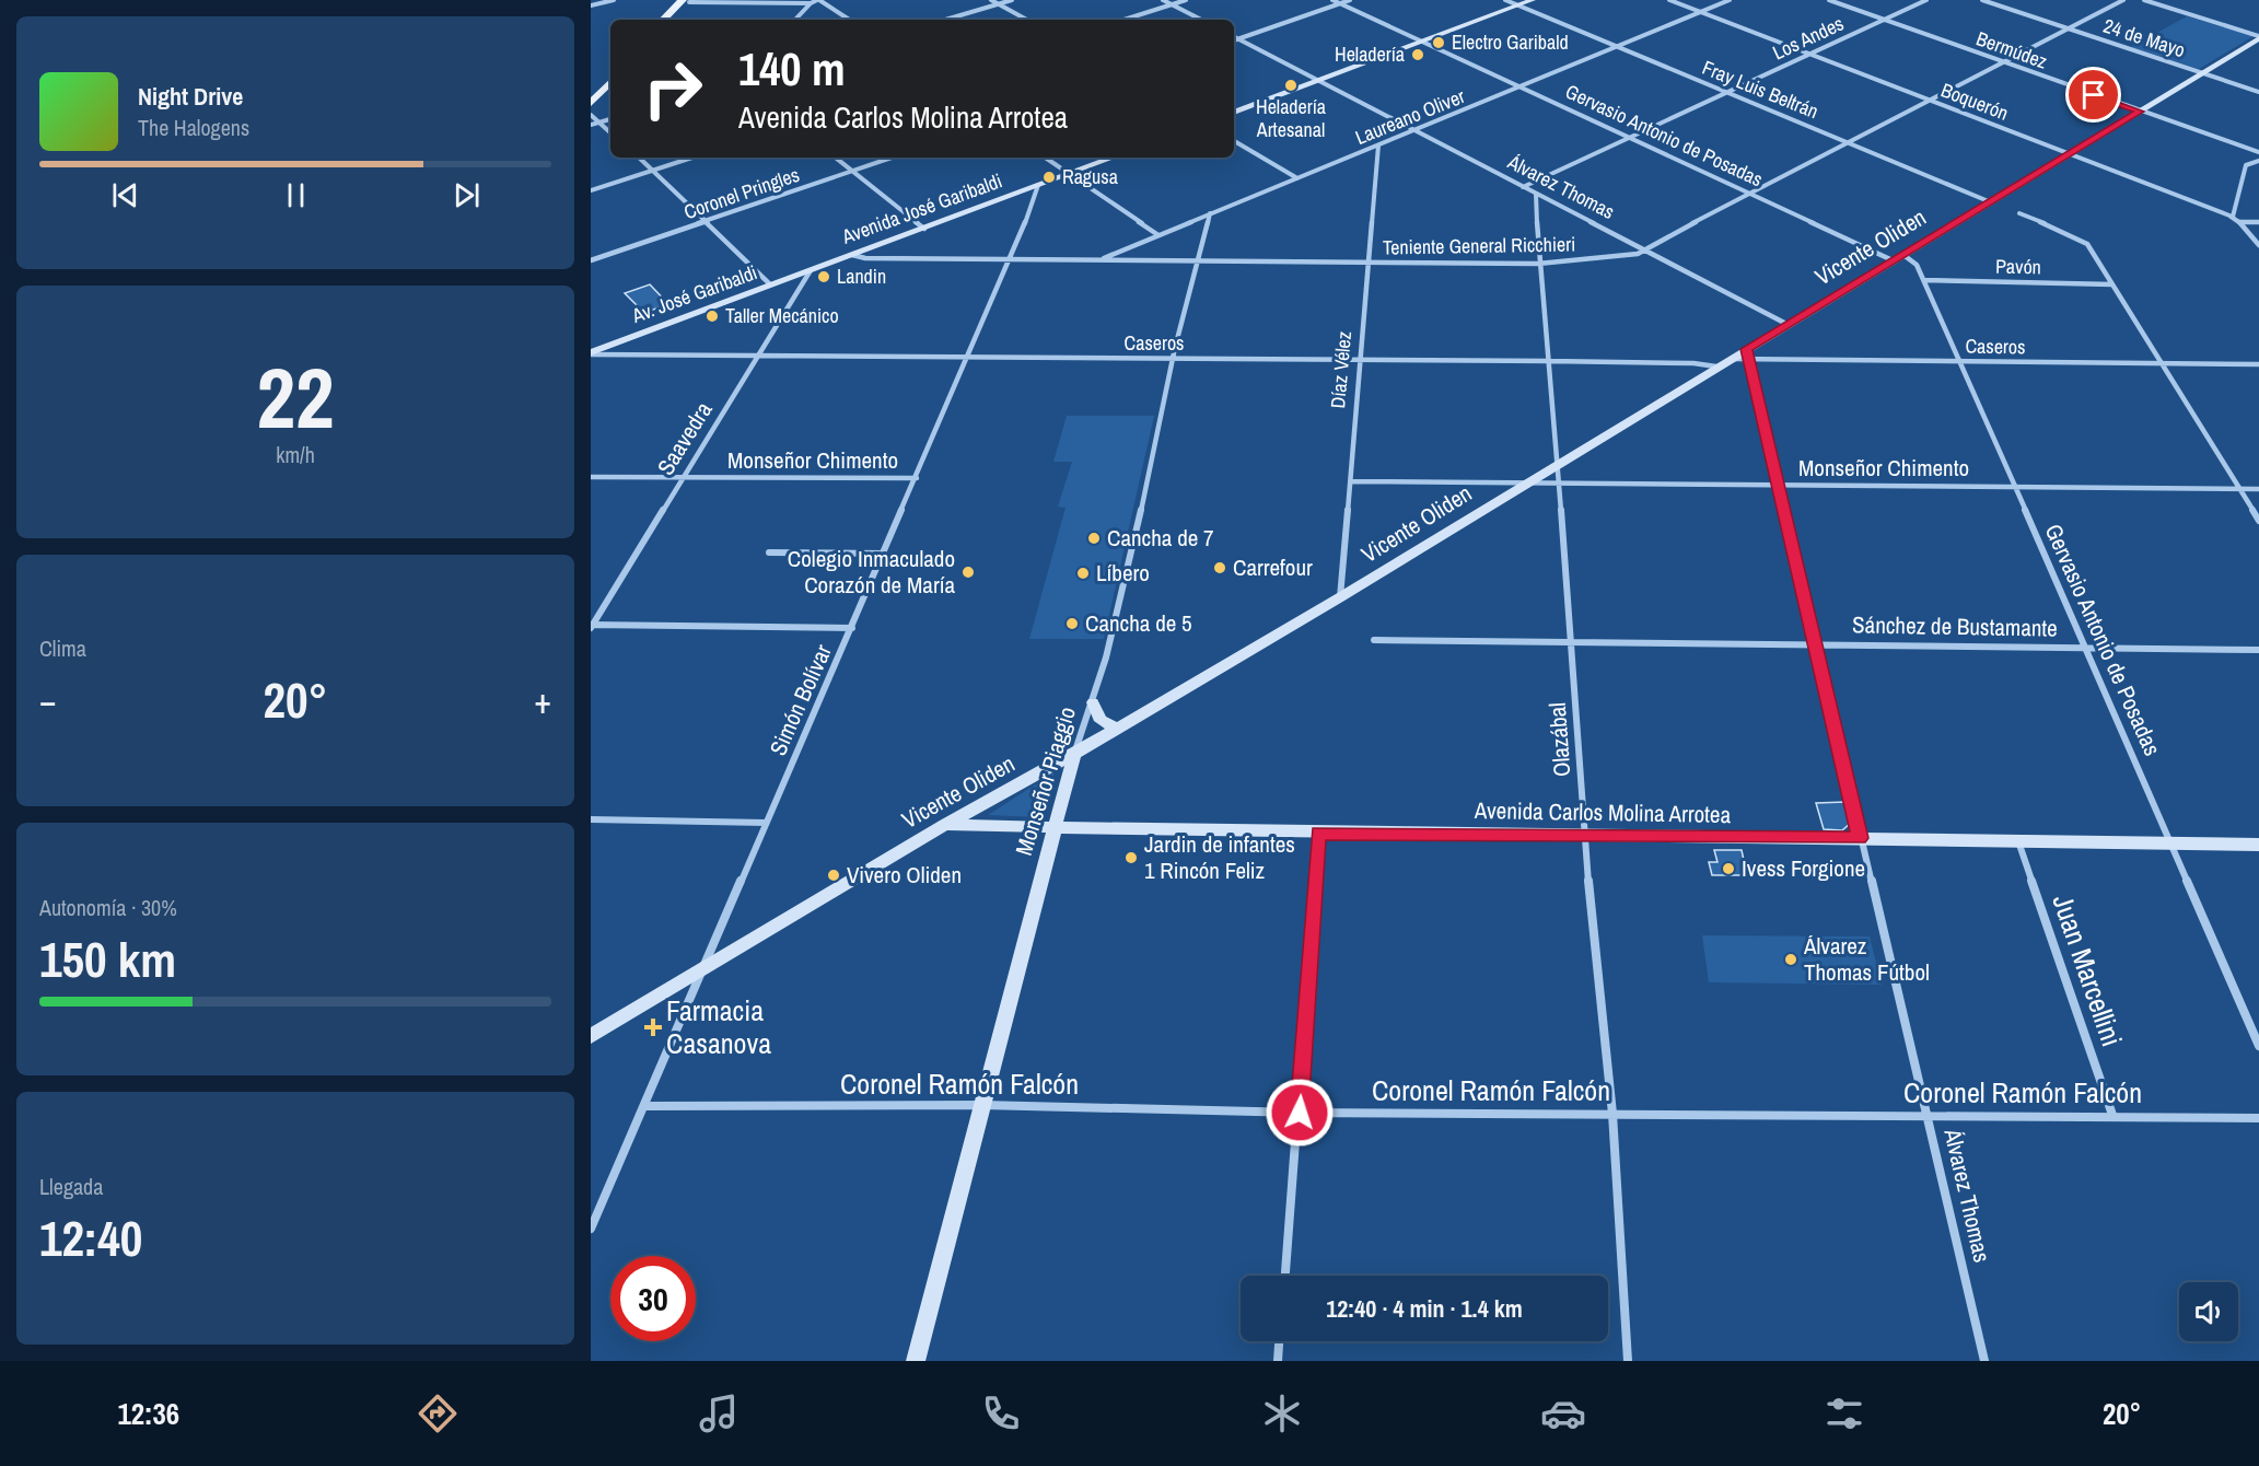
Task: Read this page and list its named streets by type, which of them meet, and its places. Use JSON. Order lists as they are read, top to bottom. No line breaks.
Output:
{"streets":{"street":["Los Andes","24 de Mayo","Bermúdez","Fray Luis Beltrán","Boquerón","Laureano Oliver","Gervasio Antonio de Posadas","Álvarez Thomas","Coronel Pringles","Avenida José Garibaldi","Teniente General Ricchieri","Vicente Oliden","Pavón","Av. José Garibaldi","Caseros","Díaz Vélez","Saavedra","Monseñor Chimento","Sánchez de Bustamante","Simón Bolívar","Olazábal","Monseñor Piaggio","Avenida Carlos Molina Arrotea","Juan Marcellini","Coronel Ramón Falcón"]},"crossings":[["Los Andes","Bermúdez"],["Los Andes","Fray Luis Beltrán"],["Los Andes","Boquerón"],["Los Andes","Gervasio Antonio de Posadas"],["Los Andes","Álvarez Thomas"],["24 de Mayo","Teniente General Ricchieri"],["24 de Mayo","Vicente Oliden"],["Bermúdez","Teniente General Ricchieri"],["Bermúdez","Vicente Oliden"],["Fray Luis Beltrán","Laureano Oliver"],["Fray Luis Beltrán","Teniente General Ricchieri"],["Fray Luis Beltrán","Vicente Oliden"],["Boquerón","Laureano Oliver"],["Boquerón","Teniente General Ricchieri"],["Boquerón","Vicente Oliden"],["Laureano Oliver","Gervasio Antonio de Posadas"],["Laureano Oliver","Álvarez Thomas"],["Laureano Oliver","Teniente General Ricchieri"],["Laureano Oliver","Díaz Vélez"],["Laureano Oliver","Monseñor Piaggio"],["Gervasio Antonio de Posadas","Teniente General Ricchieri"],["Gervasio Antonio de Posadas","Vicente Oliden"],["Gervasio Antonio de Posadas","Pavón"],["Gervasio Antonio de Posadas","Caseros"],["Gervasio Antonio de Posadas","Monseñor Chimento"],["Gervasio Antonio de Posadas","Sánchez de Bustamante"],["Gervasio Antonio de Posadas","Avenida Carlos Molina Arrotea"],["Álvarez Thomas","Teniente General Ricchieri"],["Álvarez Thomas","Vicente Oliden"],["Álvarez Thomas","Caseros"],["Álvarez Thomas","Monseñor Chimento"],["Álvarez Thomas","Sánchez de Bustamante"],["Álvarez Thomas","Olazábal"],["Álvarez Thomas","Avenida Carlos Molina Arrotea"],["Álvarez Thomas","Coronel Ramón Falcón"],["Avenida José Garibaldi","Teniente General Ricchieri"],["Avenida José Garibaldi","Av. José Garibaldi"],["Avenida José Garibaldi","Saavedra"],["Avenida José Garibaldi","Simón Bolívar"],["Teniente General Ricchieri","Díaz Vélez"],["Teniente General Ricchieri","Simón Bolívar"],["Teniente General Ricchieri","Olazábal"],["Teniente General Ricchieri","Monseñor Piaggio"],["Vicente Oliden","Caseros"],["Vicente Oliden","Díaz Vélez"],["Vicente Oliden","Monseñor Chimento"],["Vicente Oliden","Simón Bolívar"],["Vicente Oliden","Olazábal"],["Vicente Oliden","Monseñor Piaggio"],["Vicente Oliden","Avenida Carlos Molina Arrotea"],["Av. José Garibaldi","Caseros"],["Av. José Garibaldi","Saavedra"],["Caseros","Díaz Vélez"],["Caseros","Saavedra"],["Caseros","Simón Bolívar"],["Caseros","Olazábal"],["Caseros","Monseñor Piaggio"],["Díaz Vélez","Monseñor Chimento"],["Saavedra","Monseñor Chimento"],["Monseñor Chimento","Simón Bolívar"],["Monseñor Chimento","Olazábal"],["Sánchez de Bustamante","Olazábal"],["Simón Bolívar","Coronel Ramón Falcón"],["Olazábal","Avenida Carlos Molina Arrotea"],["Olazábal","Coronel Ramón Falcón"],["Monseñor Piaggio","Avenida Carlos Molina Arrotea"],["Monseñor Piaggio","Coronel Ramón Falcón"],["Avenida Carlos Molina Arrotea","Juan Marcellini"],["Juan Marcellini","Coronel Ramón Falcón"]],"places":{"other":["Electro Garibald","Heladería","Heladería Artesanal","Ragusa","Landin","Taller Mecánico","Cancha de 7","Carrefour","Colegio Inmaculado Corazón de María","Líbero","Cancha de 5","Jardin de infantes 1 Rincón Feliz","Ivess Forgione","Vivero Oliden","Álvarez Thomas Fútbol"],"health":["Farmacia Casanova"]},"page":{"turn":["140 m","Avenida Carlos Molina Arrotea"],"song":["Night Drive","The Halogens"],"tile":[["22","km/h"],"Clima",["Autonomía · 30%","150 km"],["Llegada","12:40"]],"heat":["−","20°","+"],"limit":"30","trip":"12:40 · 4 min · 1.4 km","tabs":["12:36","20°"]}}
